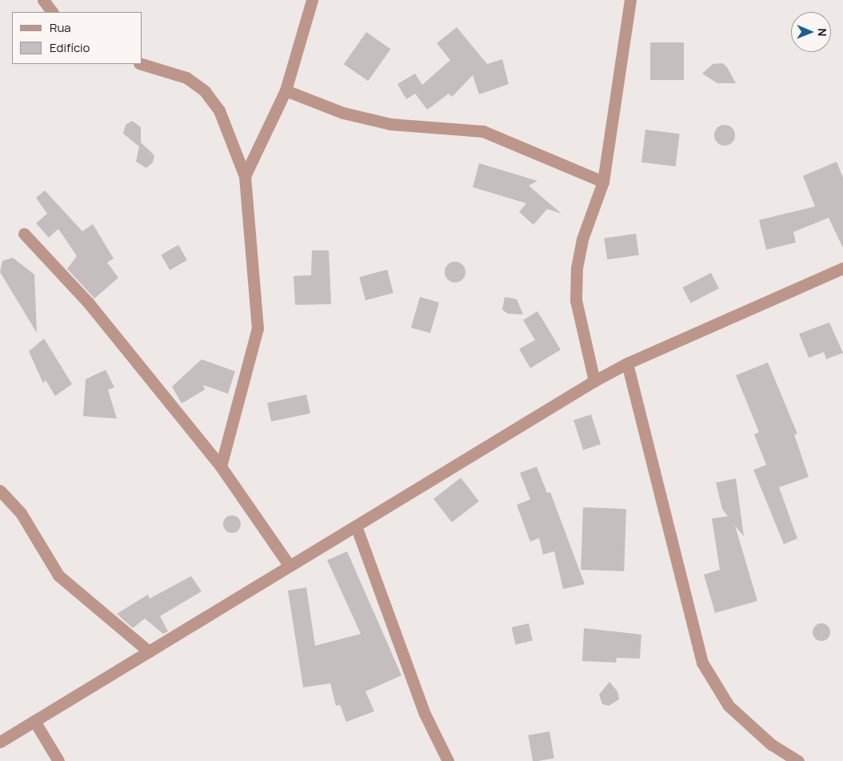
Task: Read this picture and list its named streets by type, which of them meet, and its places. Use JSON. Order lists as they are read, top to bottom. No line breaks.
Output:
{"legend":["Rua","Edifício"],"north":"right"}
